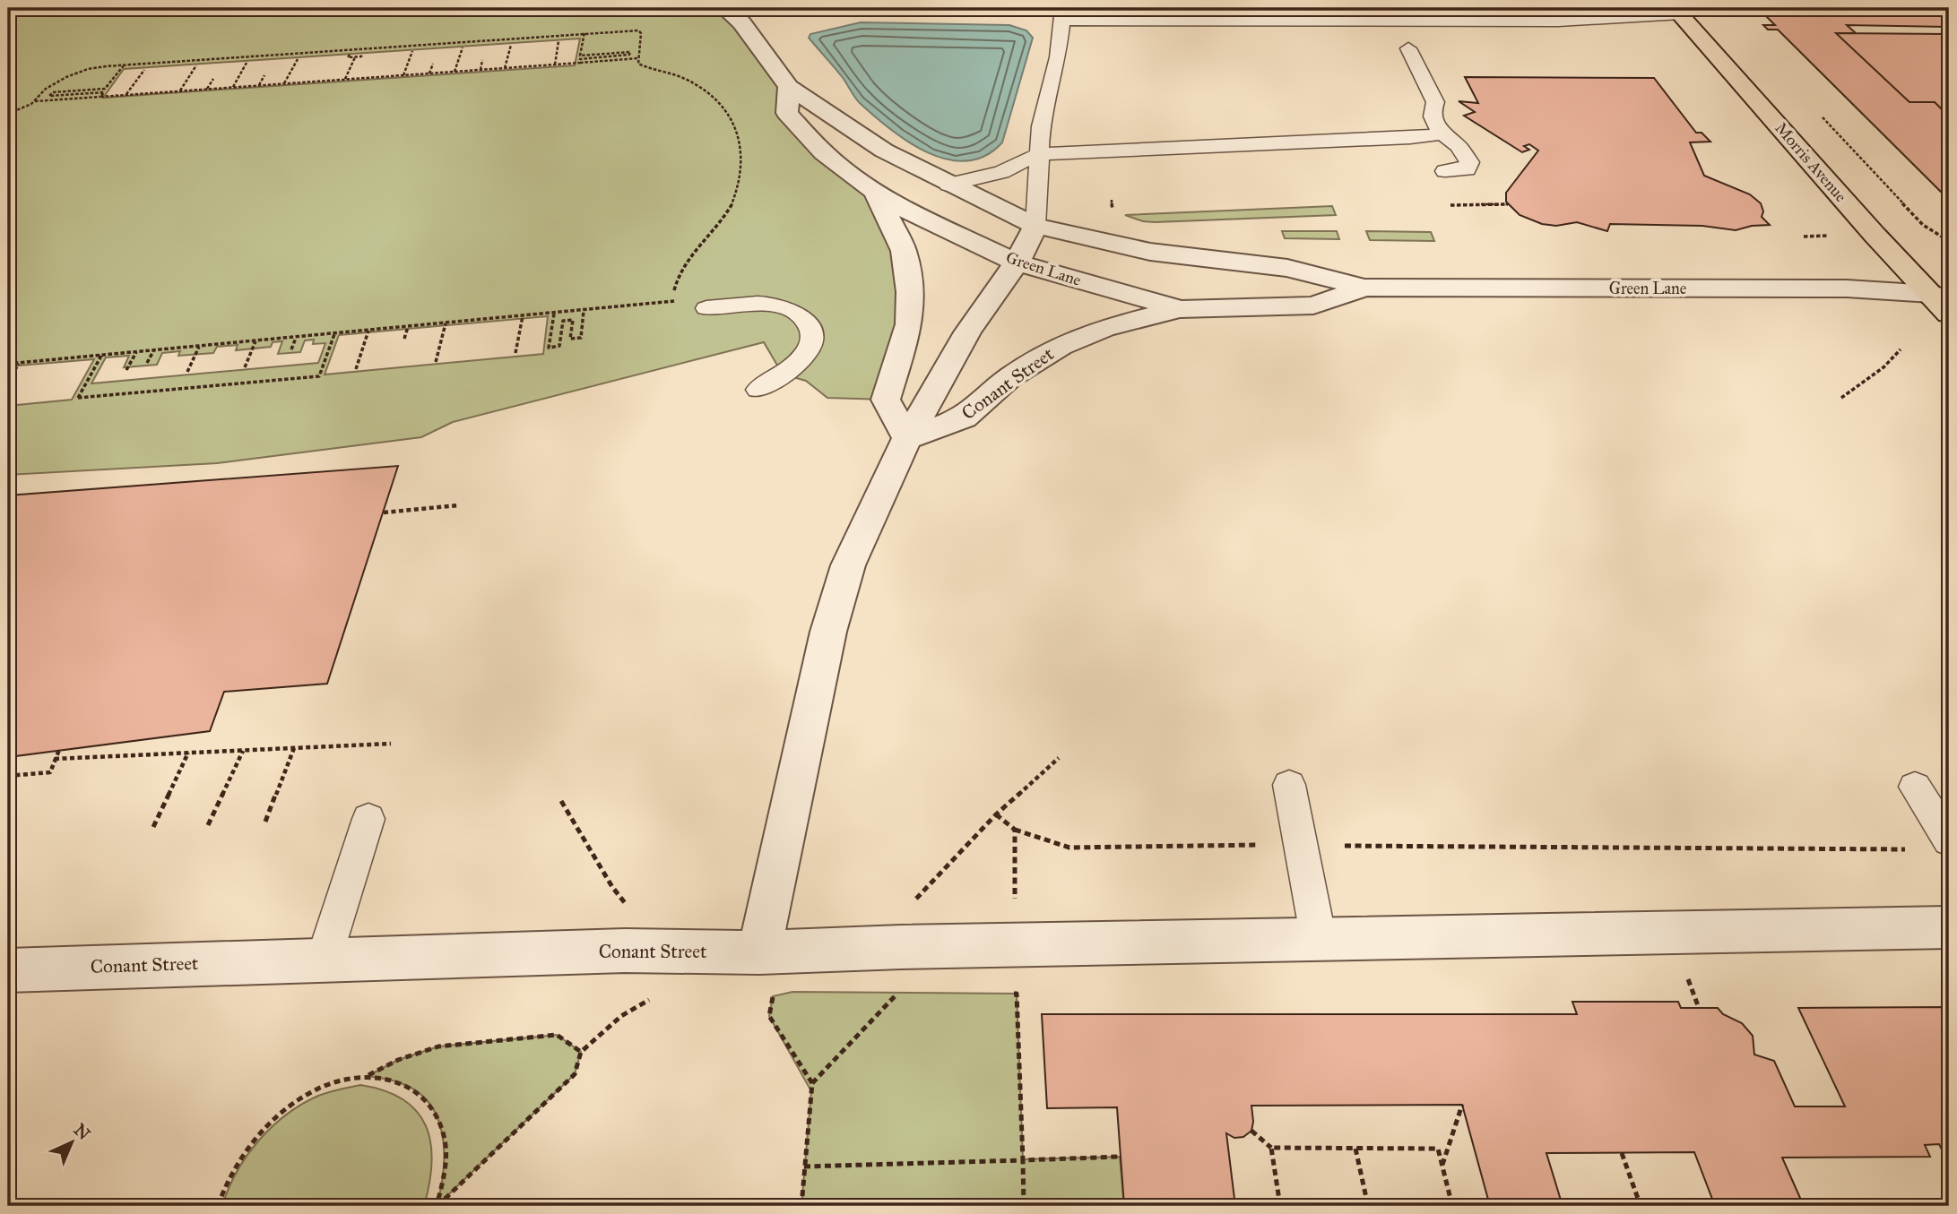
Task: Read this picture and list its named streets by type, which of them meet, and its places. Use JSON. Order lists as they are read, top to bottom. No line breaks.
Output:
{"streets":{"main road":["Morris Avenue"],"street":["Green Lane","Conant Street"]},"crossings":[["Morris Avenue","Green Lane"],["Green Lane","Conant Street"]],"north":"top right"}
